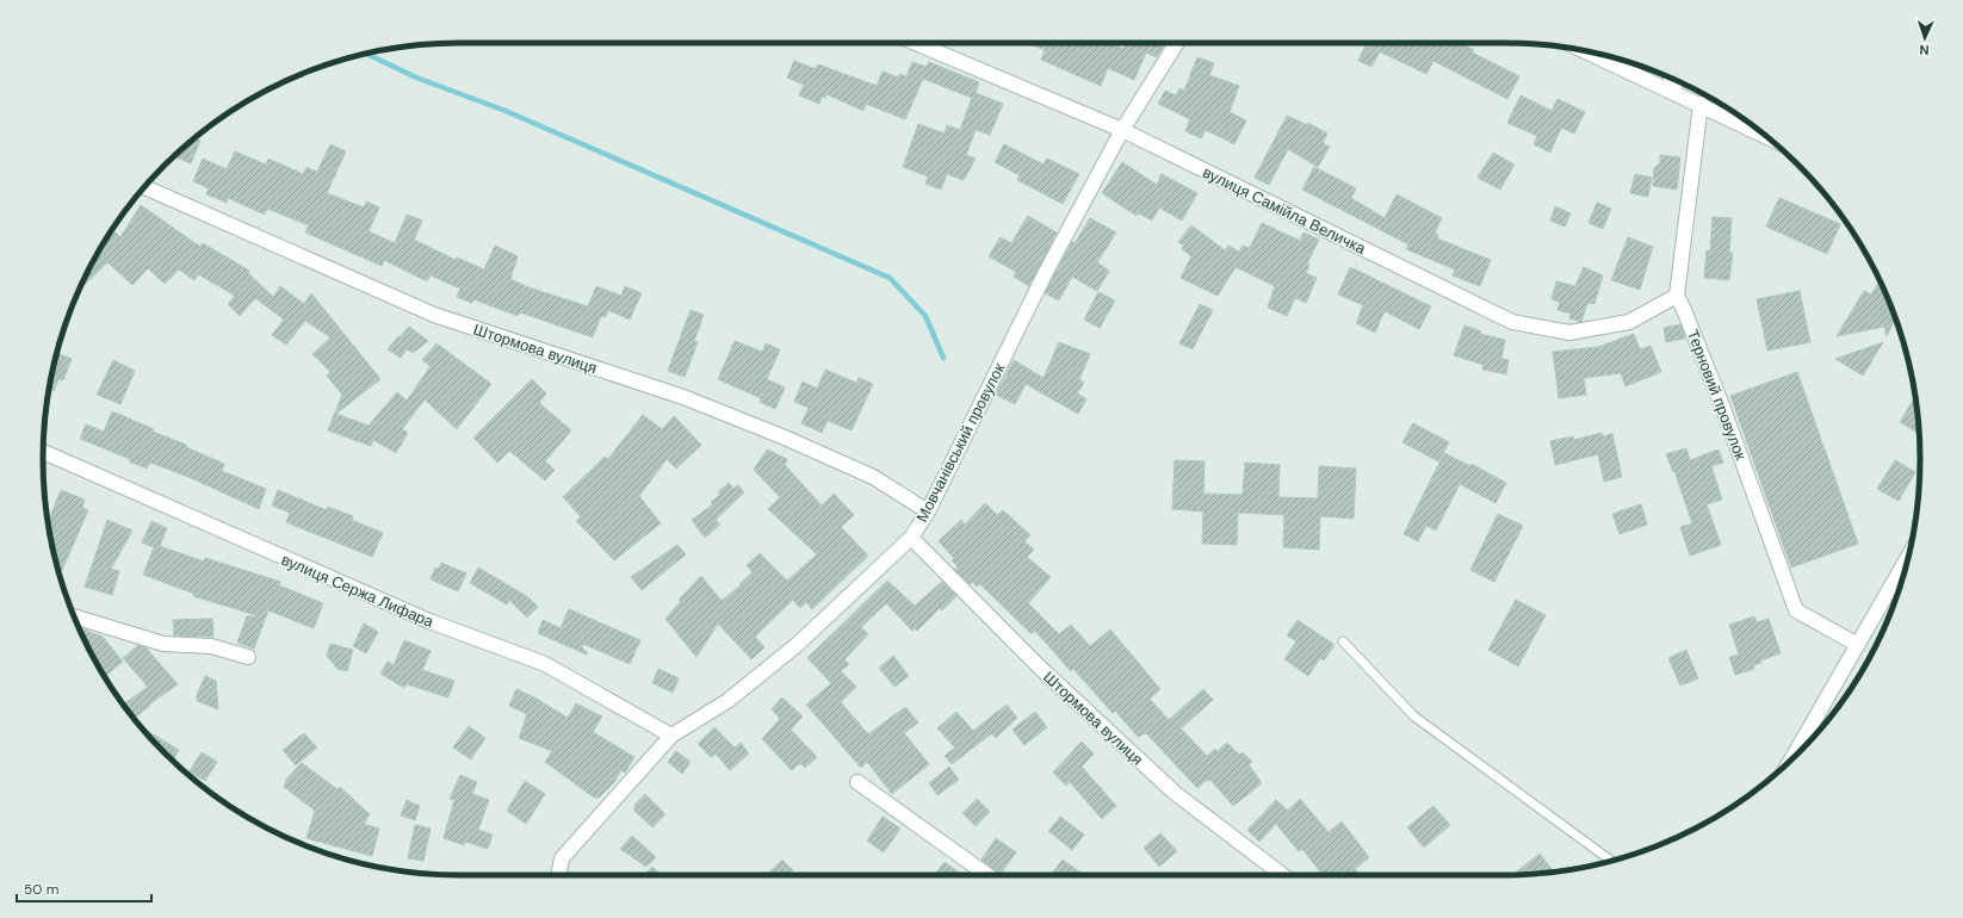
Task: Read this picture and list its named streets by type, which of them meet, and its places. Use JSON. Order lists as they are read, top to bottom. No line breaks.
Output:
{"streets":{"street":["вулиця Самійла Величка","Штормова вулиця","Терновий провулок","Мовчанівський провулок","вулиця Сержа Лифара"]},"crossings":[["вулиця Самійла Величка","Терновий провулок"],["вулиця Самійла Величка","Мовчанівський провулок"],["Штормова вулиця","Мовчанівський провулок"],["Мовчанівський провулок","вулиця Сержа Лифара"]],"scale_bar":"50 m","north":"bottom"}
